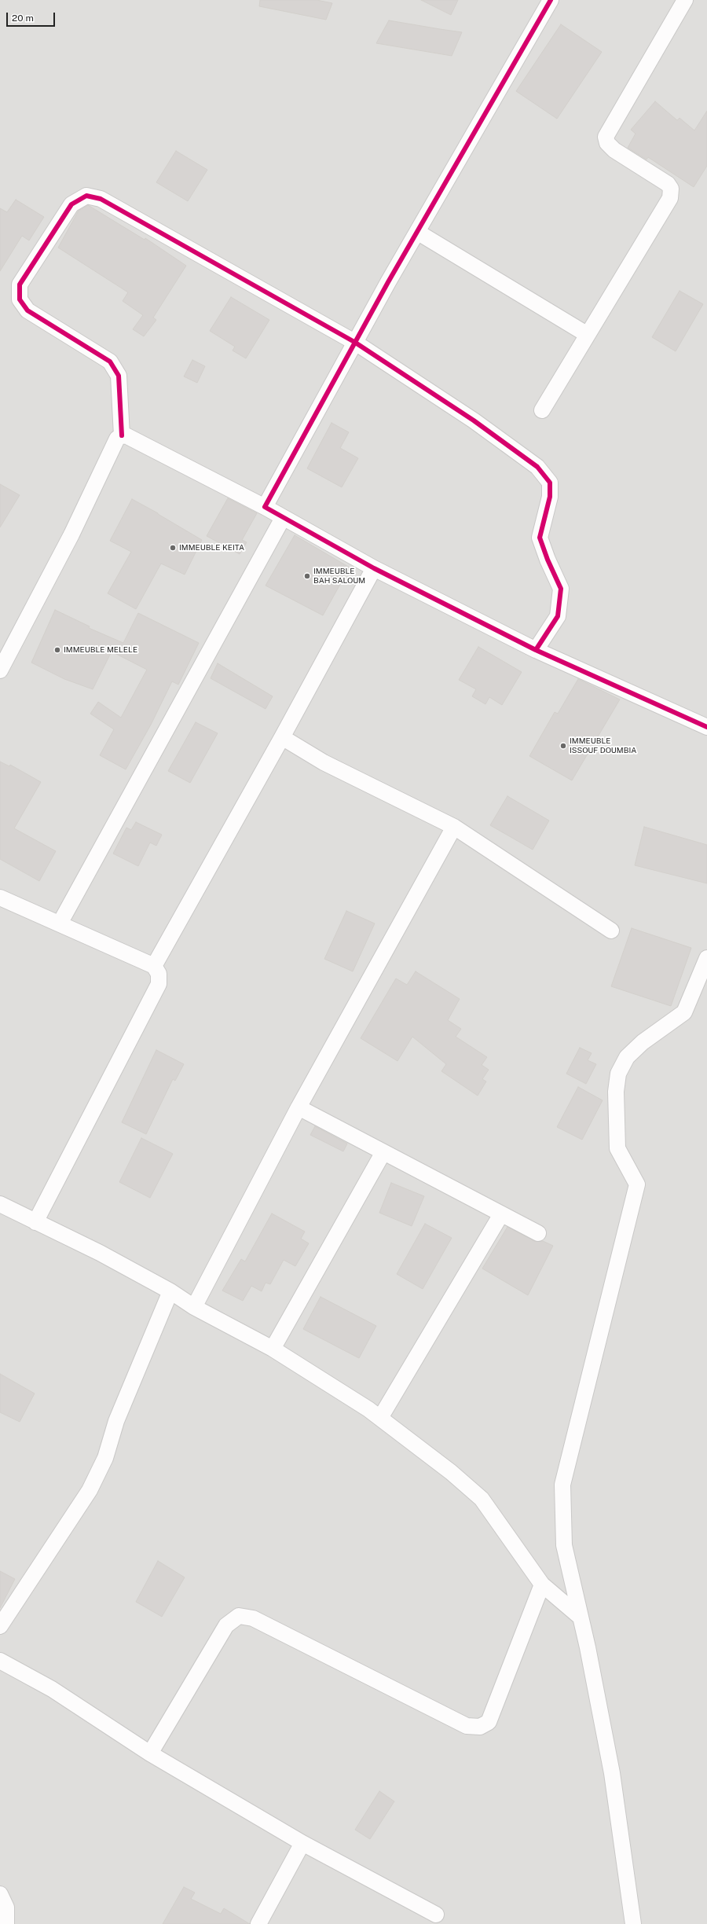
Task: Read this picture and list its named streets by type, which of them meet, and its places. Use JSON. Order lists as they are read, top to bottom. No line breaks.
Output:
{"places":["IMMEUBLE KEITA","IMMEUBLE BAH SALOUM","IMMEUBLE MELELE","IMMEUBLE ISSOUF DOUMBIA"],"scale_bar":"20 m"}
